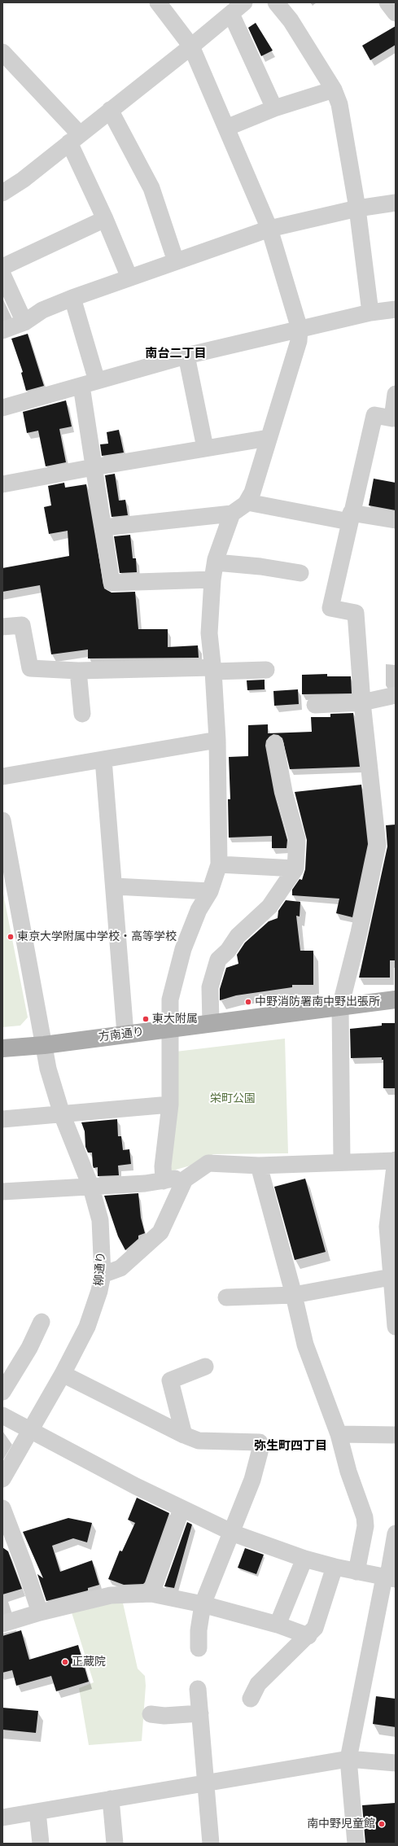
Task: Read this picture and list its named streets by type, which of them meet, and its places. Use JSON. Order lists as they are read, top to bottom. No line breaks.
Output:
{"streets":{"main road":["方南通り"],"street":["柳通り"]},"crossings":[["方南通り","柳通り"]],"districts":["南台二丁目","弥生町四丁目"],"parks":["栄町公園"],"places":["東京大学附属中学校・高等学校","中野消防署南中野出張所","東大附属","正蔵院","南中野児童館"]}
